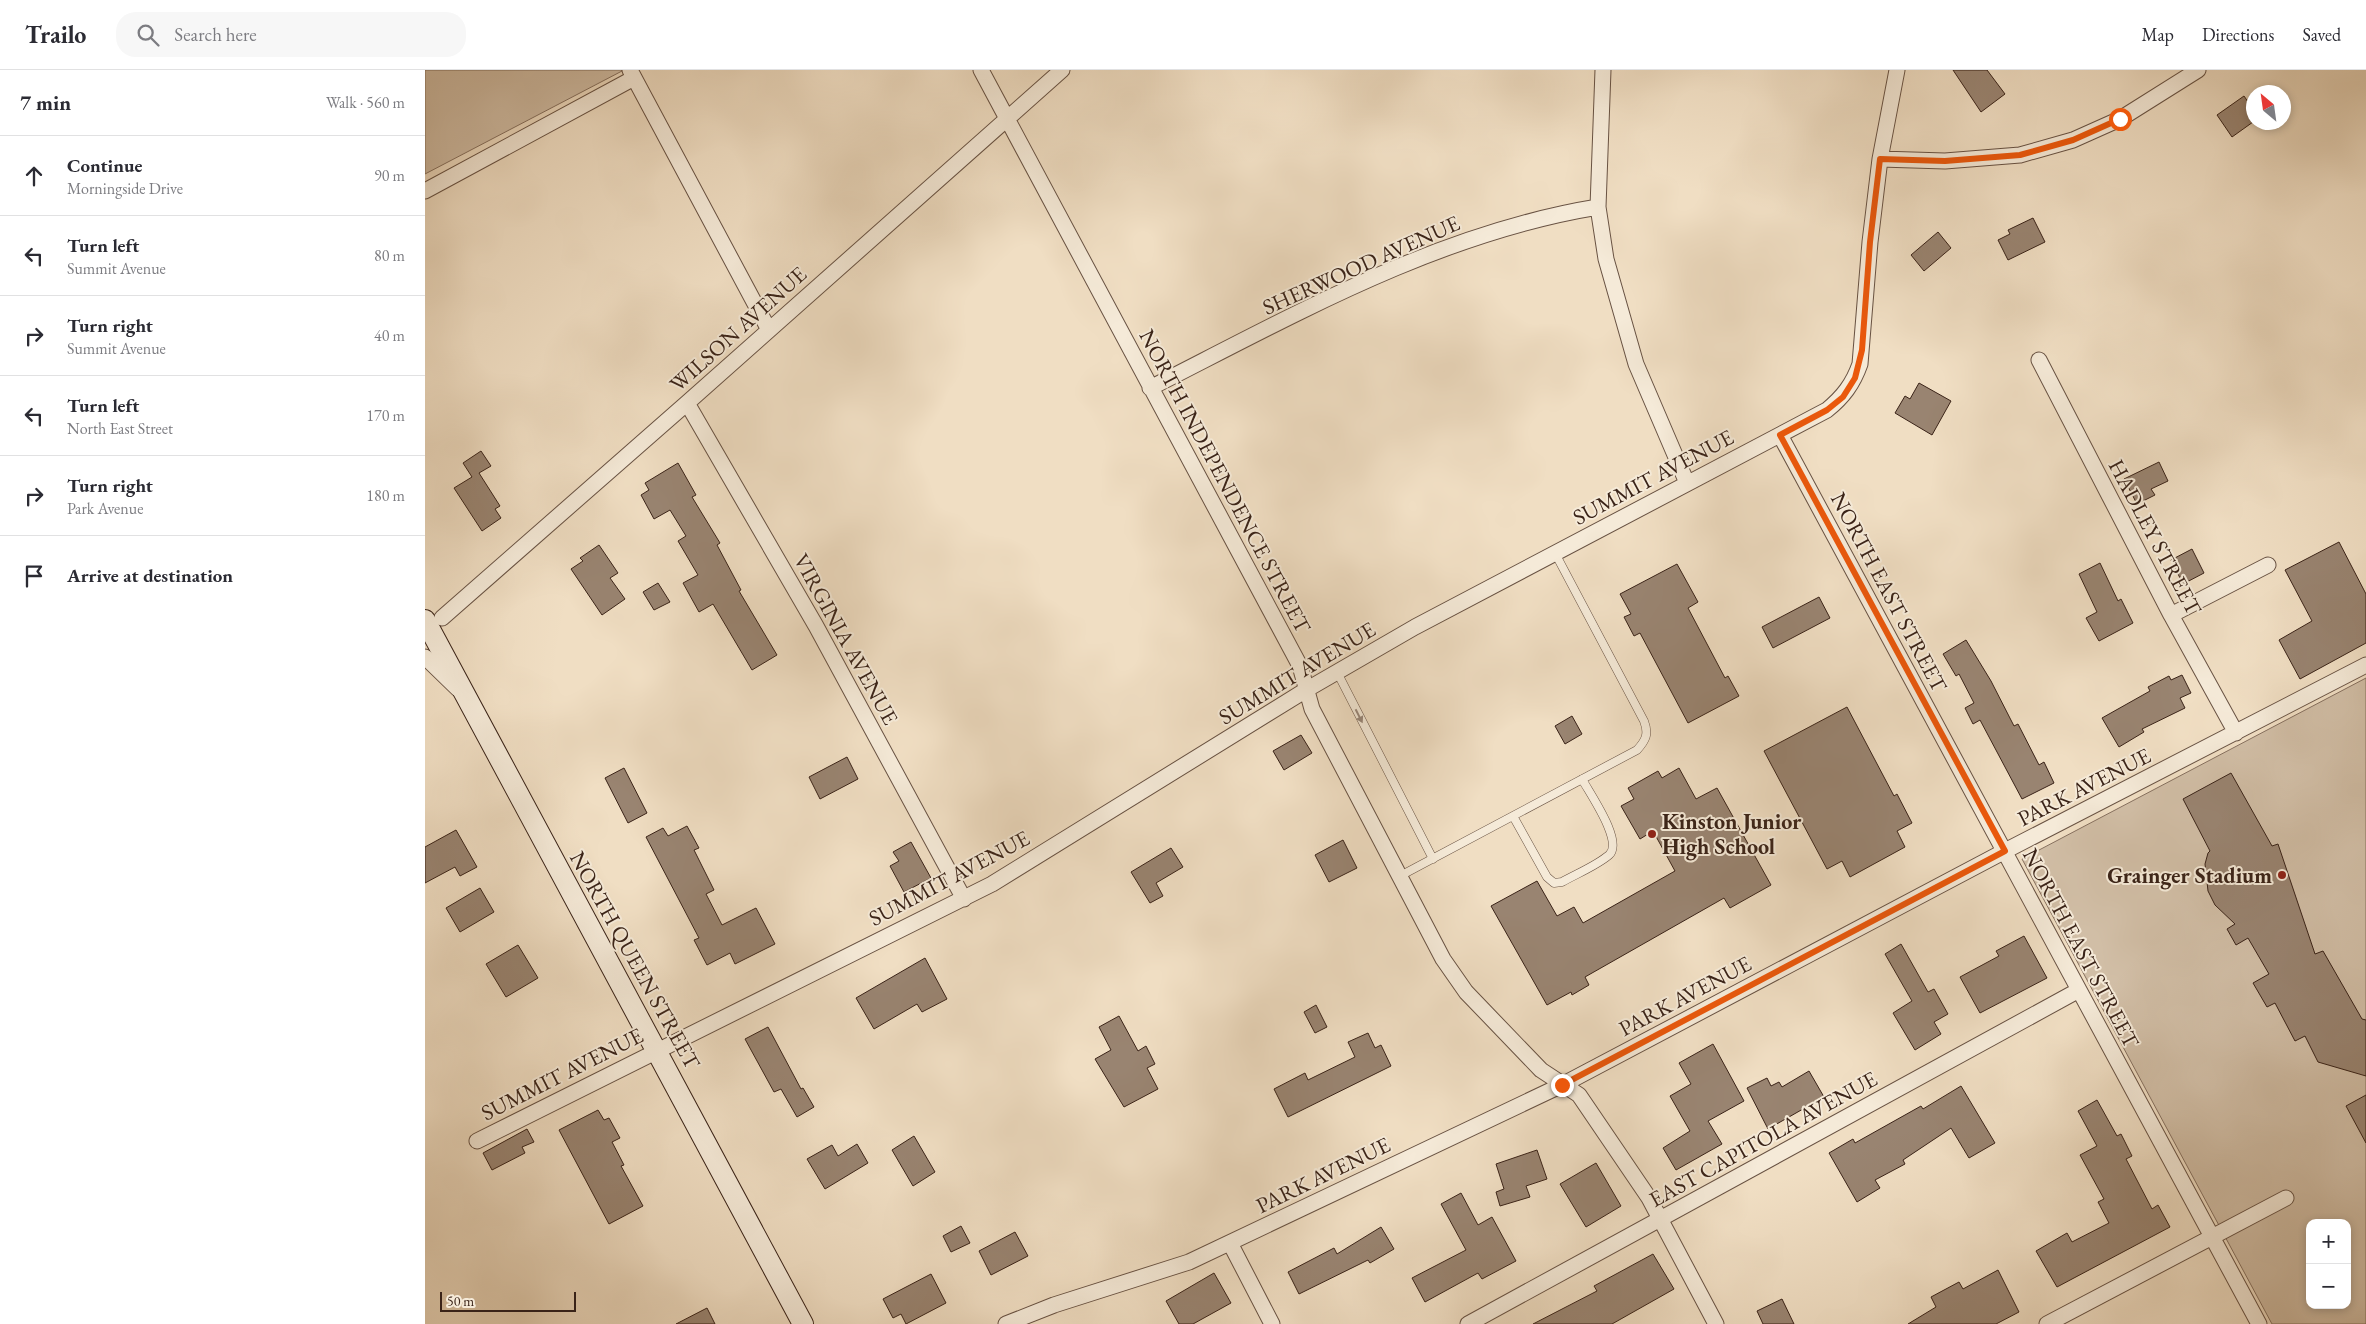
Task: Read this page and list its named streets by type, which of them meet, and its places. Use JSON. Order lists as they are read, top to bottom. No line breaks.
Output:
{"streets":{"main road":["NORTH QUEEN STREET"],"street":["SHERWOOD AVENUE","WILSON AVENUE","SUMMIT AVENUE","NORTH INDEPENDENCE STREET","HADLEY STREET","NORTH EAST STREET","VIRGINIA AVENUE","PARK AVENUE","EAST CAPITOLA AVENUE"]},"crossings":[["SHERWOOD AVENUE","NORTH INDEPENDENCE STREET"],["WILSON AVENUE","NORTH INDEPENDENCE STREET"],["WILSON AVENUE","VIRGINIA AVENUE"],["WILSON AVENUE","NORTH QUEEN STREET"],["SUMMIT AVENUE","NORTH INDEPENDENCE STREET"],["SUMMIT AVENUE","NORTH EAST STREET"],["SUMMIT AVENUE","VIRGINIA AVENUE"],["SUMMIT AVENUE","NORTH QUEEN STREET"],["NORTH INDEPENDENCE STREET","PARK AVENUE"],["NORTH INDEPENDENCE STREET","EAST CAPITOLA AVENUE"],["HADLEY STREET","PARK AVENUE"],["NORTH EAST STREET","PARK AVENUE"],["NORTH EAST STREET","EAST CAPITOLA AVENUE"]],"places":["Kinston Junior High School","Grainger Stadium"],"scale_bar":"50 m","north":"top left","page":{"header":"Trailo","search":"Search here","nav":["Map","Directions","Saved"],"heading":["7 min","Walk · 560 m"],"list":[["Continue","Morningside Drive","90 m"],["Turn left","Summit Avenue","80 m"],["Turn right","Summit Avenue","40 m"],["Turn left","North East Street","170 m"],["Turn right","Park Avenue","180 m"],"Arrive at destination"],"map_buttons":["+","−"],"scale":"50 m"}}
